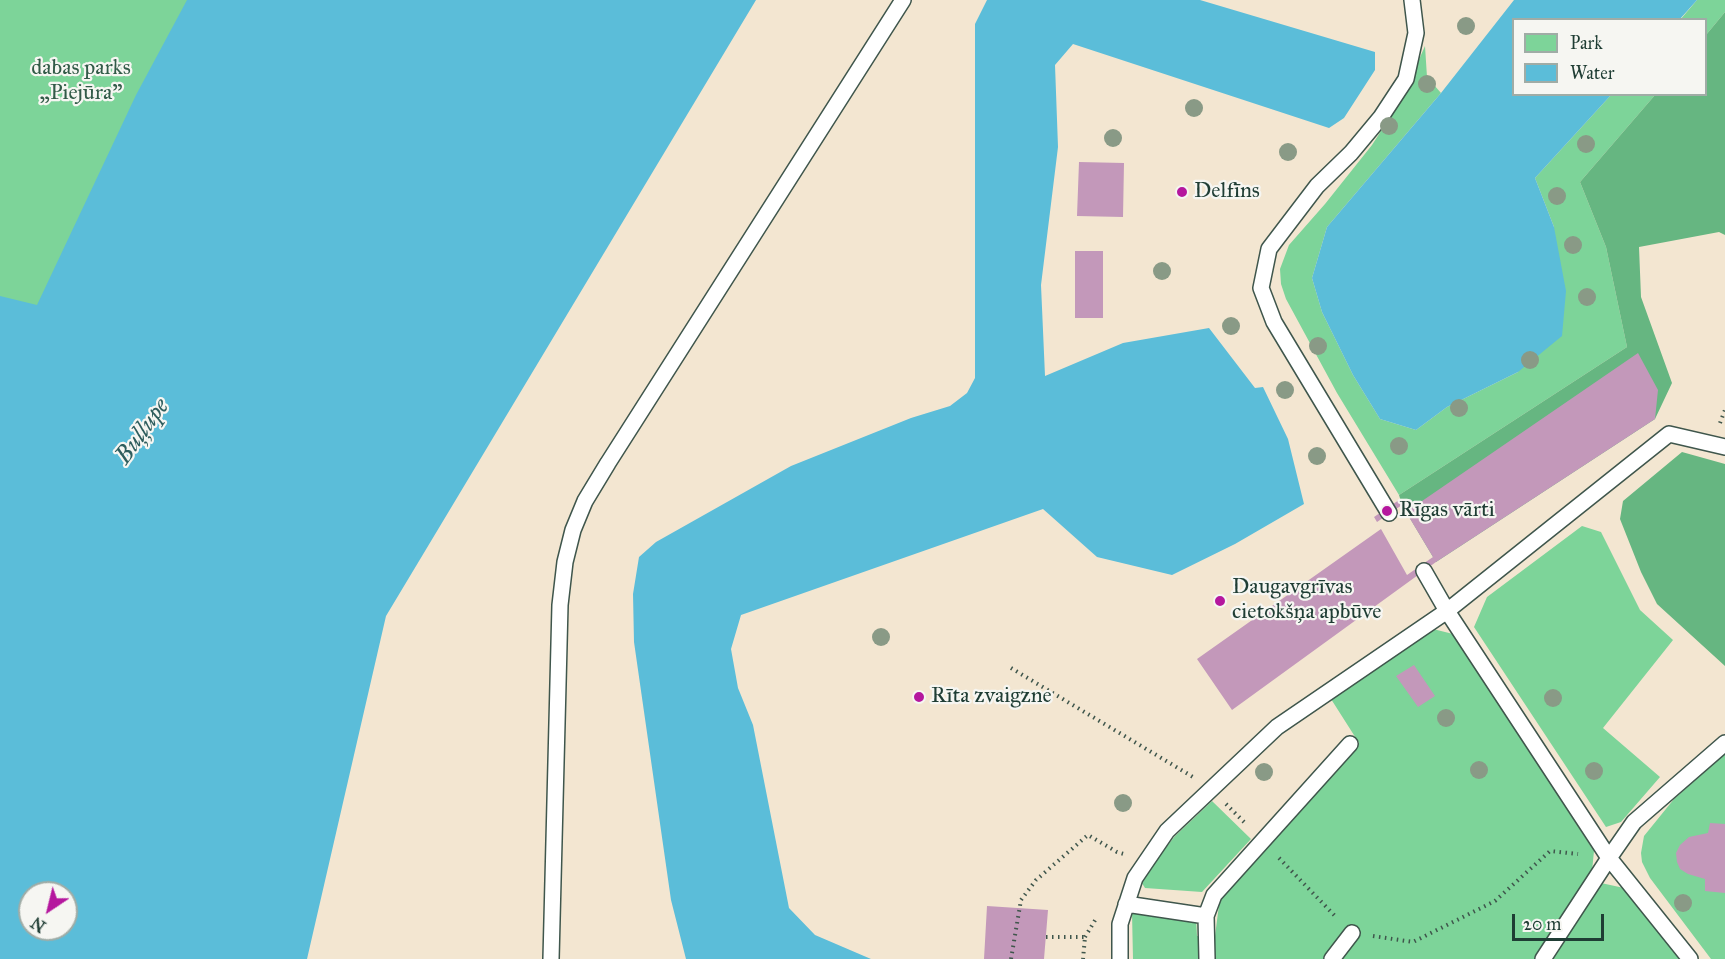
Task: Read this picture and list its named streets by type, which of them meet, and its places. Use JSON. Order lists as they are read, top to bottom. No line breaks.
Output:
{"water":["Buļļupe"],"parks":["dabas parks „Piejūra”"],"places":["Delfīns","Rīgas vārti","Daugavgrīvas cietokšņa apbūve","Rīta zvaigzne"],"legend":["Park","Water"],"scale_bar":"20 m","north":"bottom left"}
